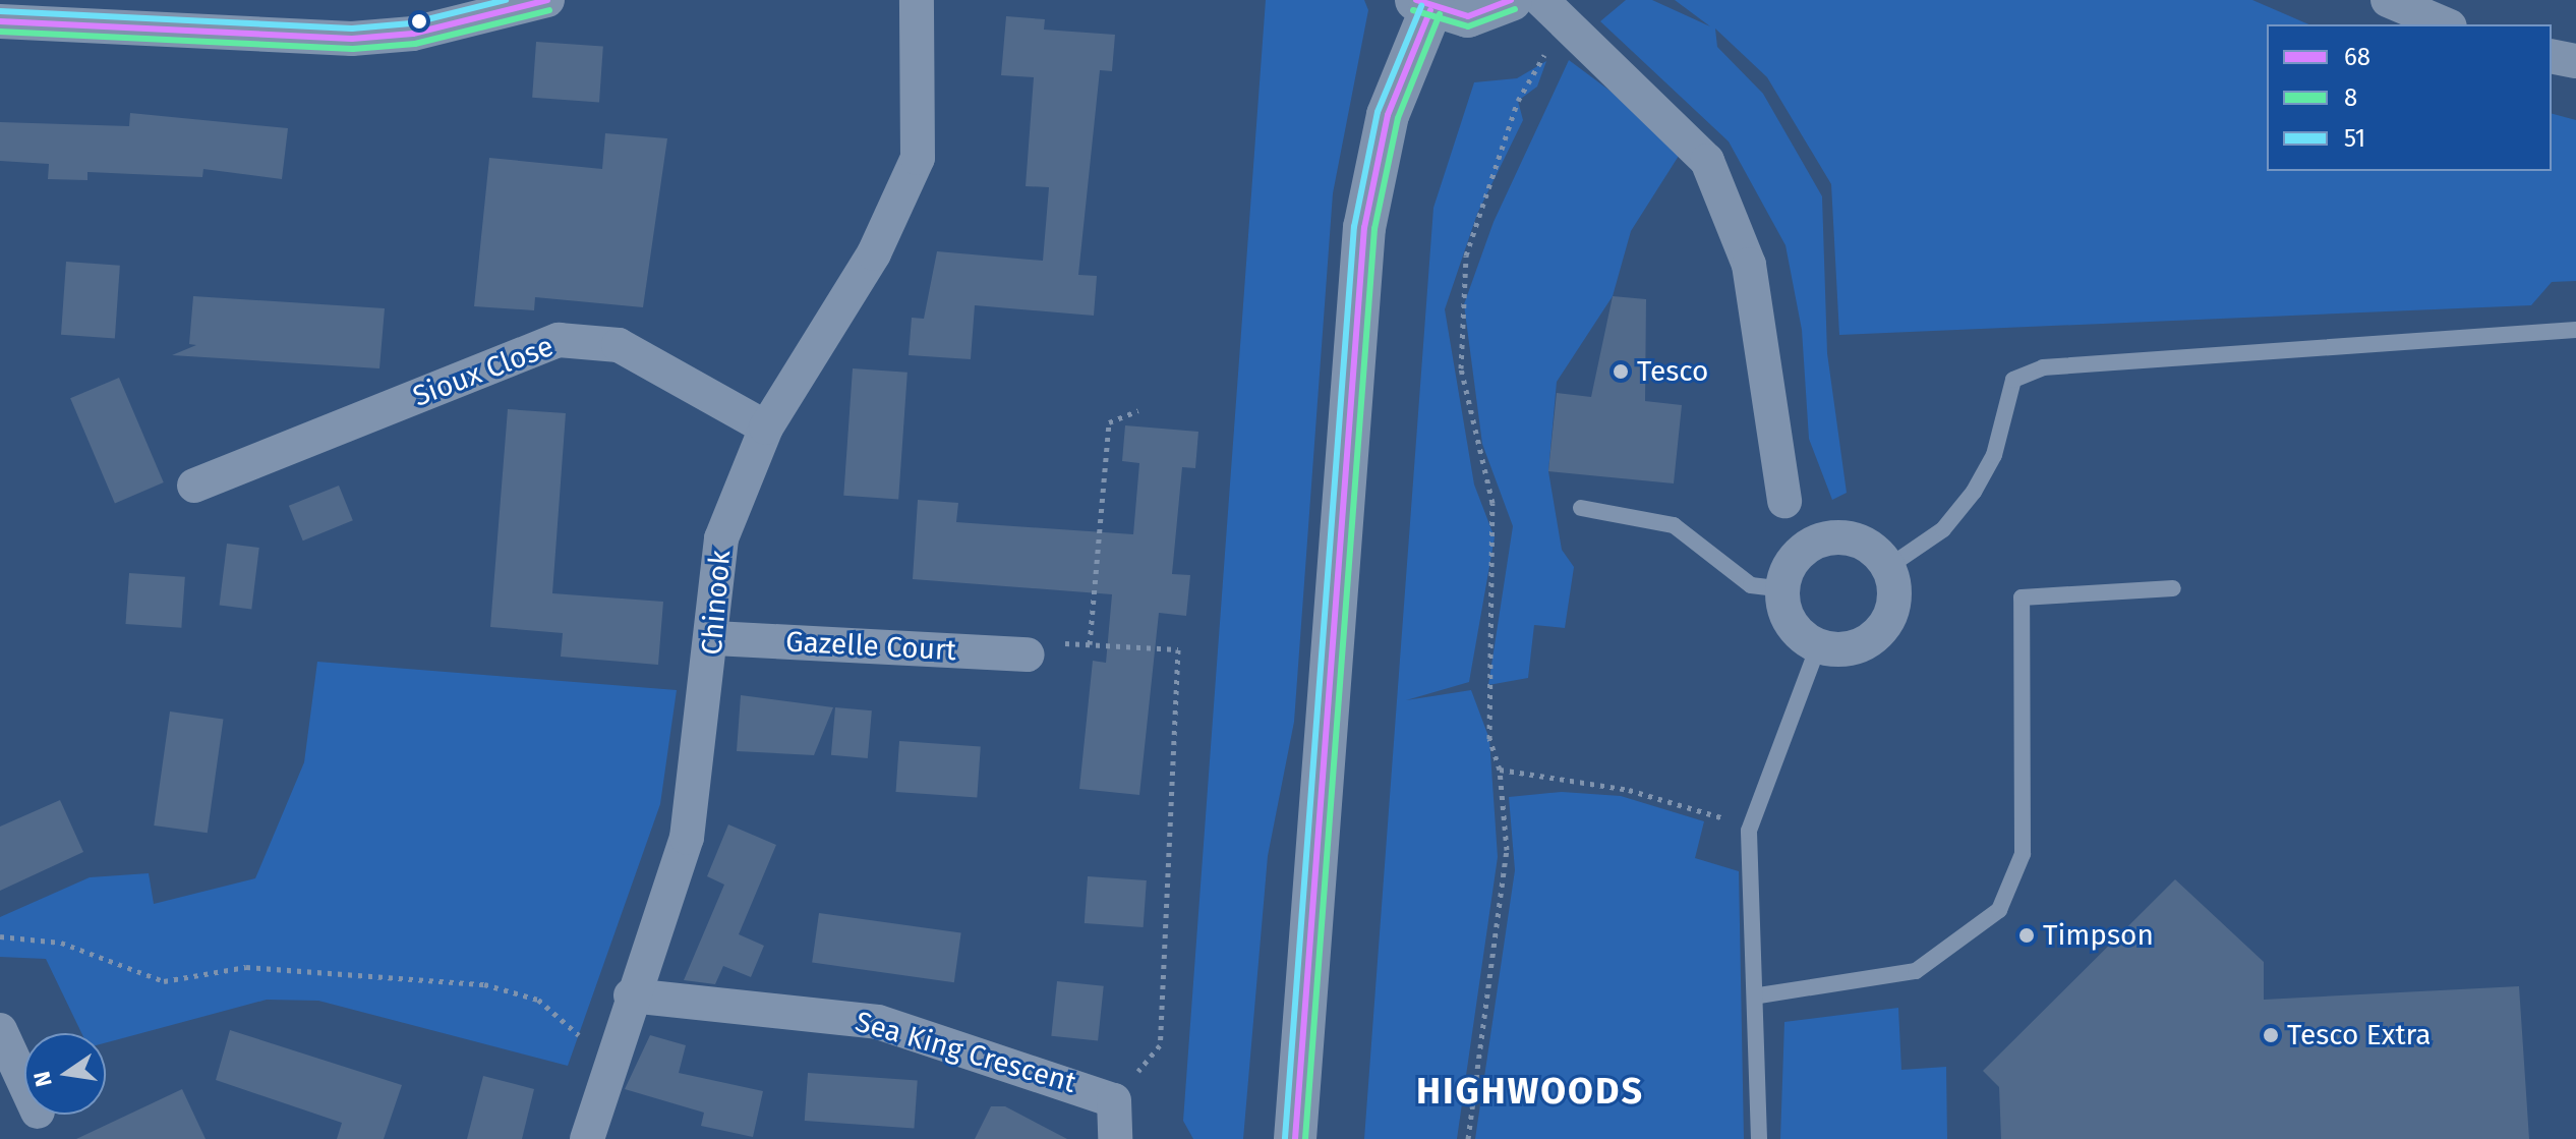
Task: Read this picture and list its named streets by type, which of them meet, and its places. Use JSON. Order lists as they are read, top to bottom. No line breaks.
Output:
{"streets":{"street":["Sioux Close","Chinook","Gazelle Court","Sea King Crescent"]},"crossings":[["Sioux Close","Chinook"],["Chinook","Gazelle Court"],["Chinook","Sea King Crescent"]],"districts":["HIGHWOODS"],"places":["Tesco","Timpson","Tesco Extra"],"lines":["transit line 68","transit line 51","transit line 8"],"legend":["68","8","51"],"north":"left"}
